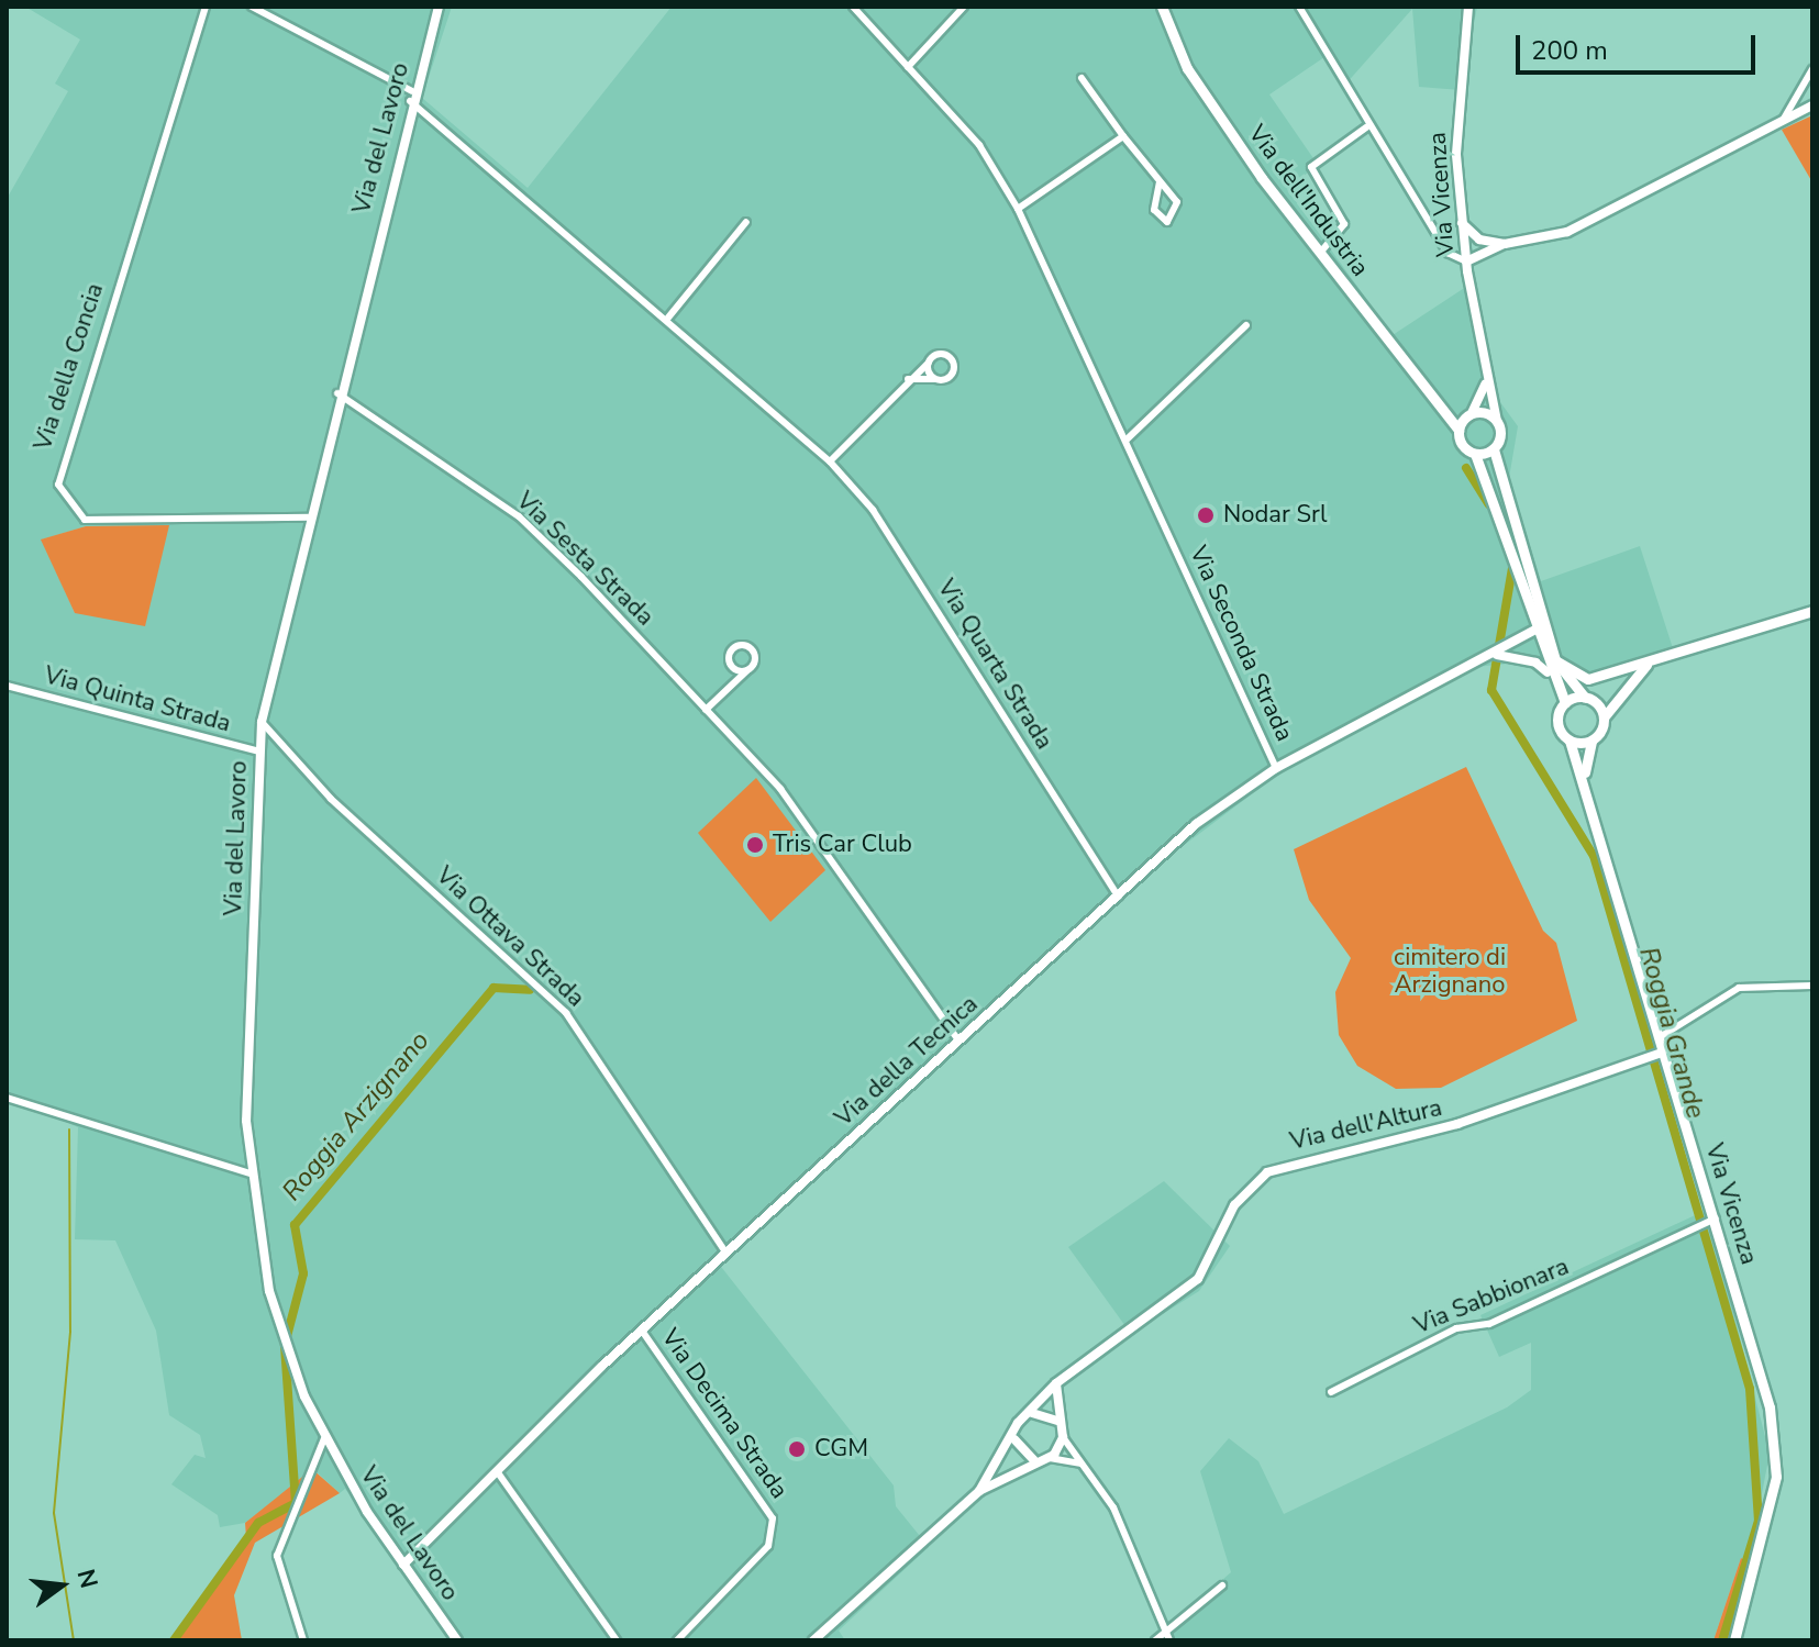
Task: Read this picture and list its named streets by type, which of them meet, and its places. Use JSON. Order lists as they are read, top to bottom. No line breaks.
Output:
{"streets":{"main road":["Via Vicenza","Via dell'Industria"],"street":["Via del Lavoro","Via della Concia","Via Sesta Strada","Via Seconda Strada","Via Quarta Strada","Via Quinta Strada","Via Ottava Strada","Via della Tecnica","Via dell'Altura","Via Sabbionara","Via Decima Strada"]},"crossings":[["Via del Lavoro","Via della Concia"],["Via del Lavoro","Via Sesta Strada"],["Via del Lavoro","Via Quarta Strada"],["Via del Lavoro","Via Quinta Strada"],["Via del Lavoro","Via Ottava Strada"],["Via del Lavoro","Via della Tecnica"],["Via Vicenza","Via dell'Industria"],["Via Vicenza","Via della Tecnica"],["Via Vicenza","Via dell'Altura"],["Via Vicenza","Via Sabbionara"],["Via Sesta Strada","Via della Tecnica"],["Via Seconda Strada","Via della Tecnica"],["Via Quarta Strada","Via della Tecnica"],["Via Ottava Strada","Via della Tecnica"],["Via della Tecnica","Via Decima Strada"]],"water":["Roggia Grande","Roggia Arzignano"],"parks":["cimitero di Arzignano"],"places":["Nodar Srl","Tris Car Club","CGM"],"scale_bar":"200 m","north":"right"}
